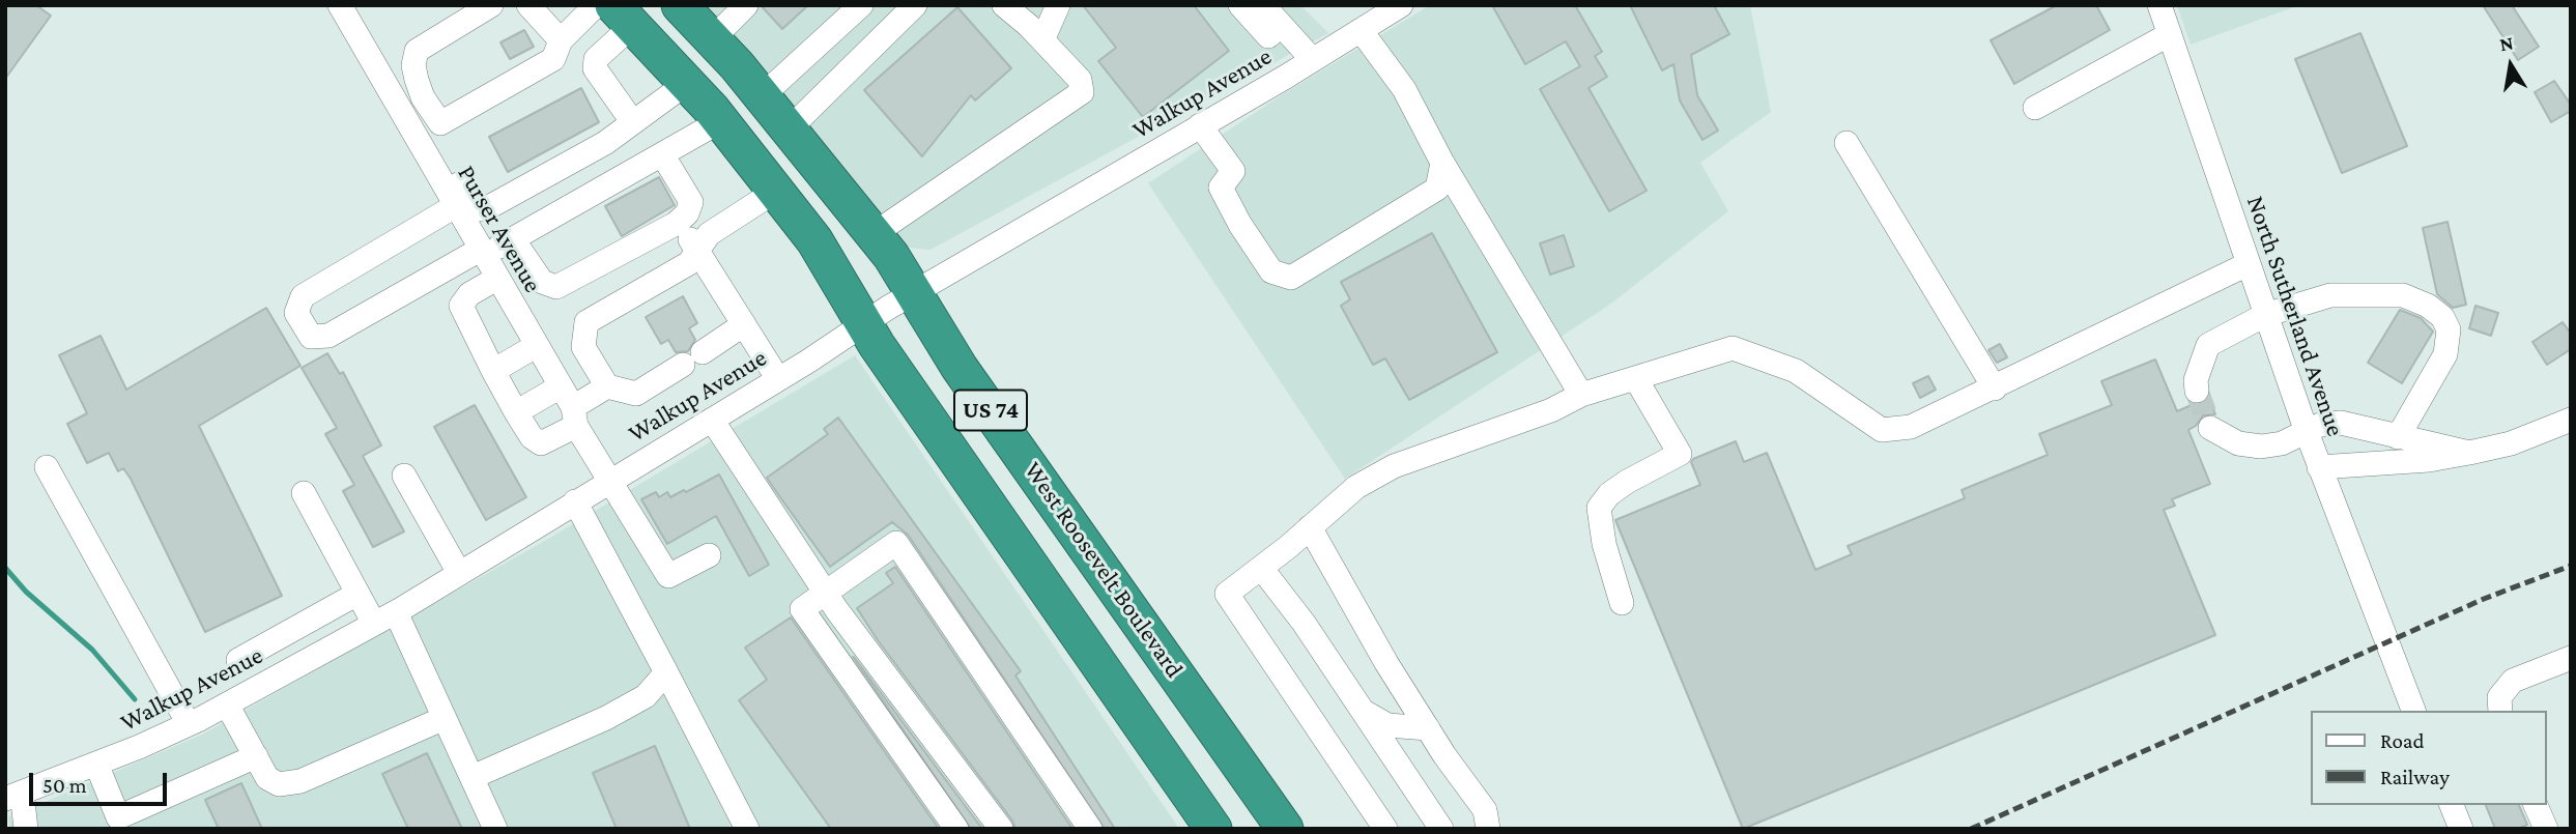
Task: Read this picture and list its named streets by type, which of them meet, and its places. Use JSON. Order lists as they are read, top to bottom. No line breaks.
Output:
{"streets":{"highway":["US 74","West Roosevelt Boulevard"],"street":["Walkup Avenue","Purser Avenue","North Sutherland Avenue"]},"crossings":[["Walkup Avenue","Purser Avenue"],["Walkup Avenue","US 74"],["Walkup Avenue","West Roosevelt Boulevard"]],"legend":["Road","Railway"],"scale_bar":"50 m","north":"top"}
